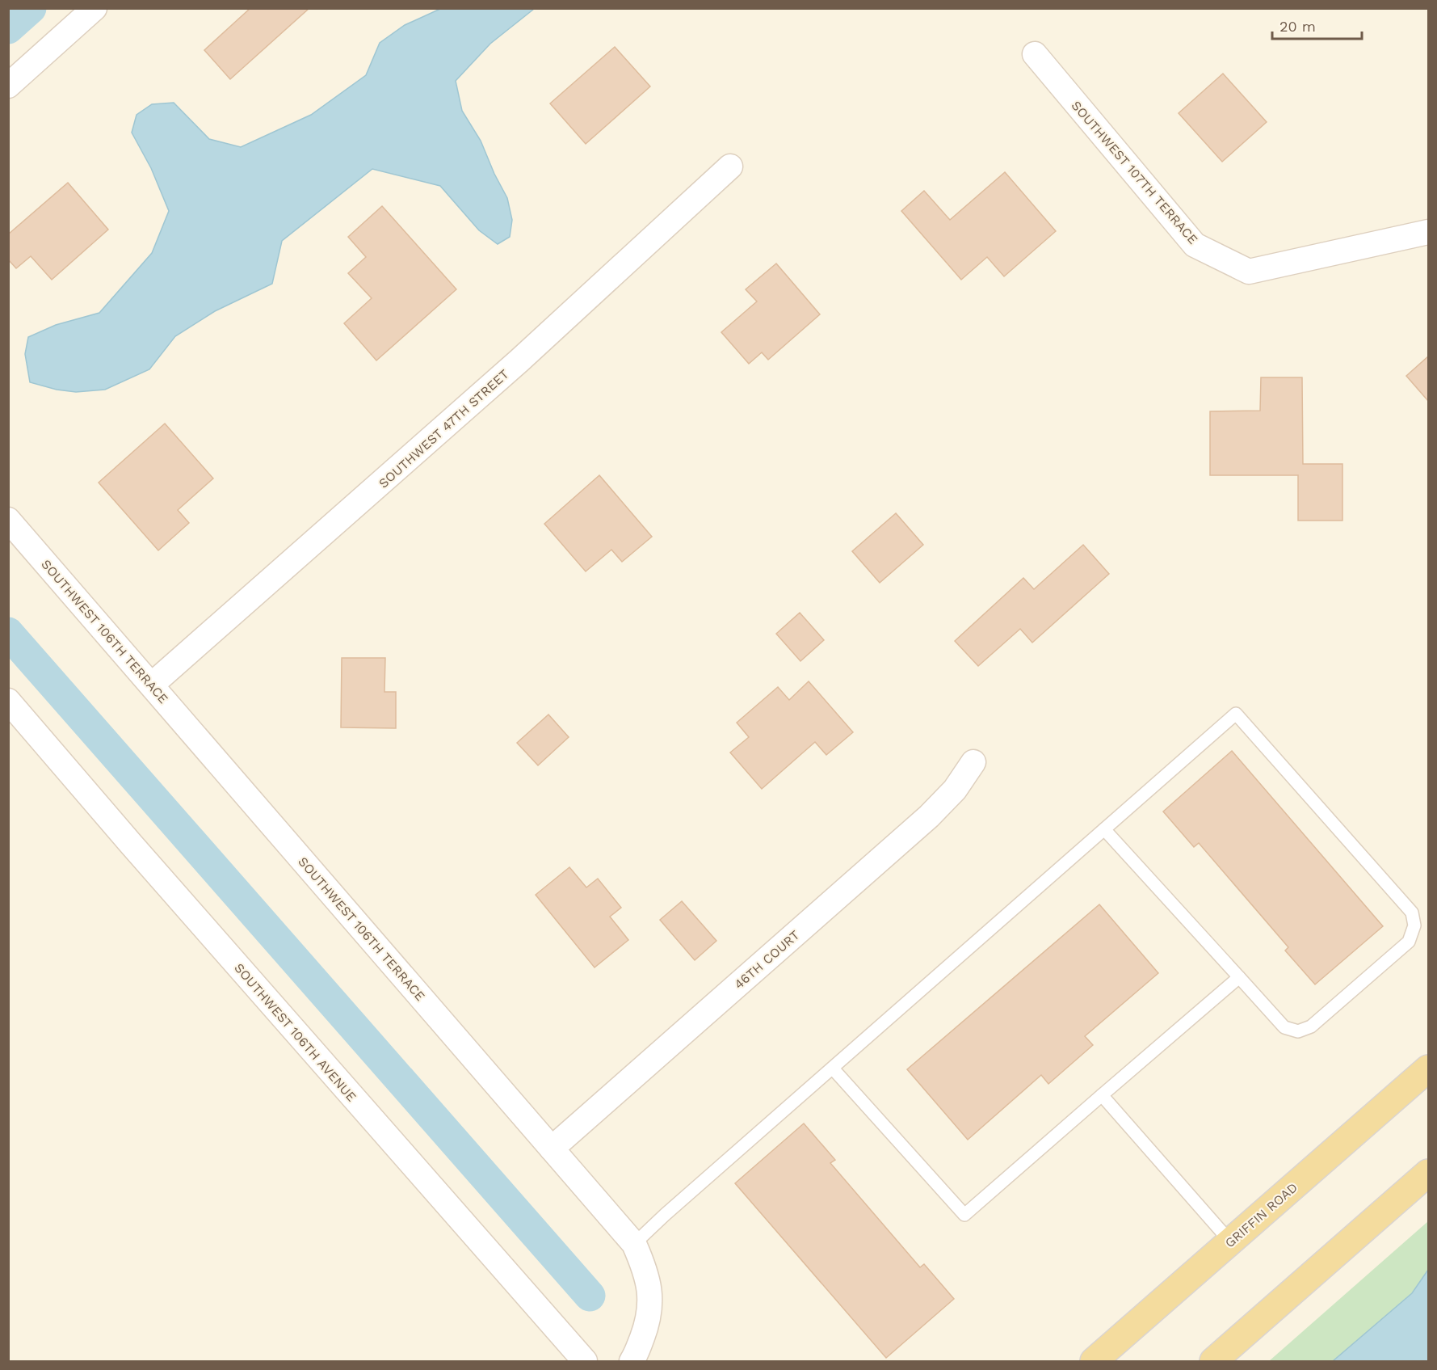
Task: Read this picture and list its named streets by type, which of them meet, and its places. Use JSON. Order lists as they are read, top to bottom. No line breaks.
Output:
{"streets":{"main road":["GRIFFIN ROAD"],"street":["SOUTHWEST 107TH TERRACE","SOUTHWEST 47TH STREET","SOUTHWEST 106TH TERRACE","46TH COURT","SOUTHWEST 106TH AVENUE"]},"crossings":[["SOUTHWEST 47TH STREET","SOUTHWEST 106TH TERRACE"],["SOUTHWEST 106TH TERRACE","46TH COURT"]],"scale_bar":"20 m"}
